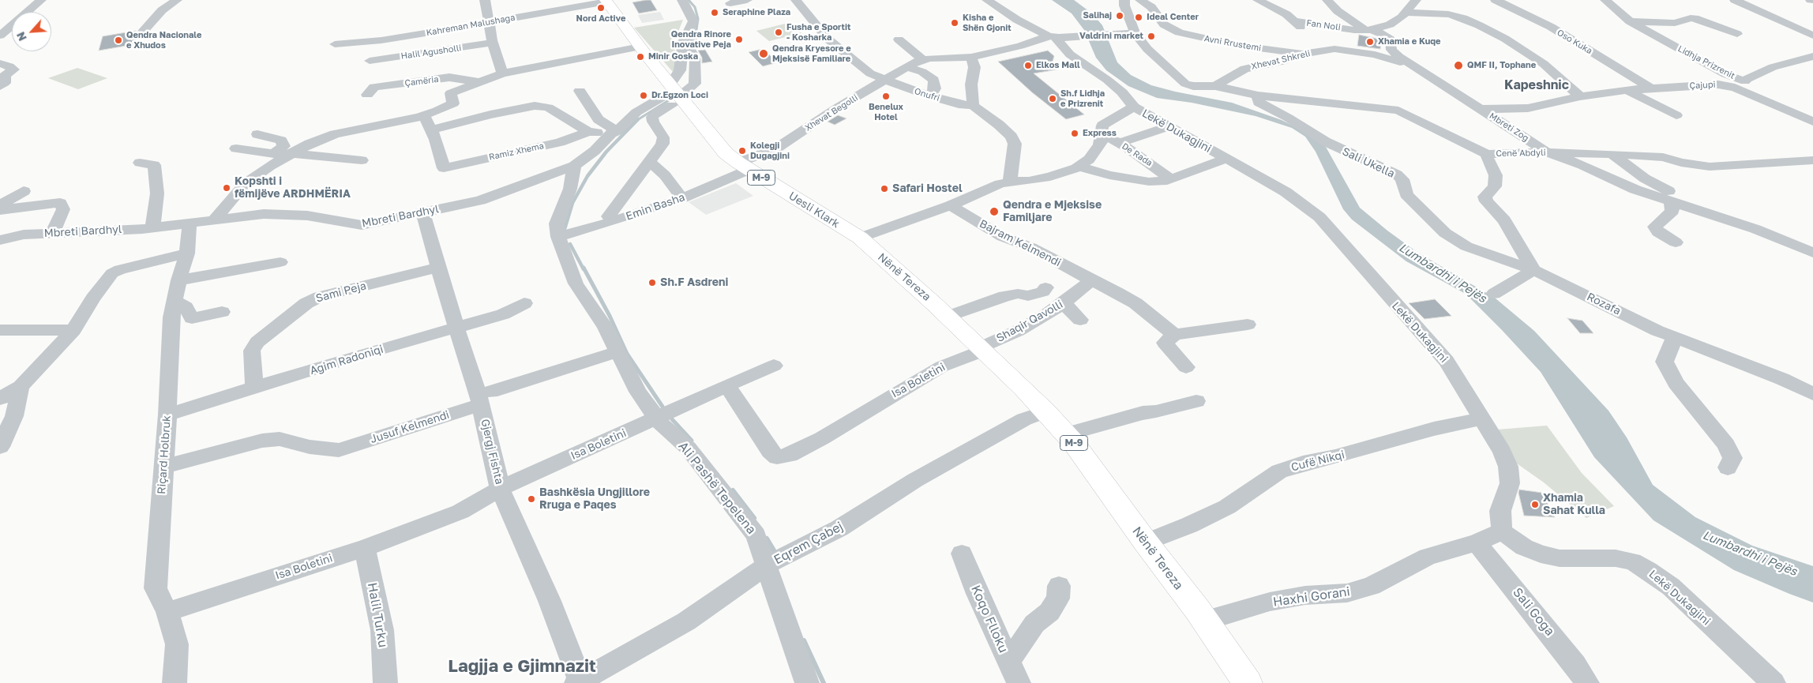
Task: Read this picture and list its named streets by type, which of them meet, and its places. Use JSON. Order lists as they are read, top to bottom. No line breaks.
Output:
{"streets":{"main road":["M-9","Uesli Klark","Nënë Tereza"],"street":["Kahreman Malushaga","Fan Noli","Oso Kuka","Avni Rrustemi","Halil Agusholli","Xhevat Shkreli","Lidhja Prizrenit","Çamëria","Çajupi","Onufri","Xhevat Begolli","Mbreti Zog","Lekë Dukagjini","Ramiz Xhema","Cenë Abdyli","De Rada","Sali Ukella","Emin Basha","Mbreti Bardhyl","Bajram Kelmendi","Sami Peja","Rozafa","Shaqir Qavolli","Agim Radoniqi","Isa Boletini","Jusuf Kelmendi","Gjergj Fishta","Riçard Holbruk","Cufë Nikqi","Ali Pashë Tepelena","Eqrem Çabej","Haxhi Gorani","Sali Goga","Halil Turku","Koqo Flloku"]},"crossings":[["Kahreman Malushaga","Uesli Klark"],["Fan Noli","Mbreti Zog"],["Oso Kuka","Çajupi"],["Avni Rrustemi","Xhevat Shkreli"],["Avni Rrustemi","Cenë Abdyli"],["Xhevat Shkreli","Cenë Abdyli"],["Lidhja Prizrenit","Çajupi"],["Çajupi","Mbreti Zog"],["Onufri","Xhevat Begolli"],["Xhevat Begolli","Lekë Dukagjini"],["Xhevat Begolli","Emin Basha"],["Xhevat Begolli","Uesli Klark"],["Mbreti Zog","Cenë Abdyli"],["Lekë Dukagjini","Cufë Nikqi"],["Lekë Dukagjini","Haxhi Gorani"],["Cenë Abdyli","Sali Ukella"],["Sali Ukella","Rozafa"],["Emin Basha","Uesli Klark"],["Emin Basha","Ali Pashë Tepelena"],["Uesli Klark","Mbreti Bardhyl"],["Uesli Klark","Nënë Tereza"],["Mbreti Bardhyl","Gjergj Fishta"],["Mbreti Bardhyl","Riçard Holbruk"],["Mbreti Bardhyl","Ali Pashë Tepelena"],["Bajram Kelmendi","Shaqir Qavolli"],["Nënë Tereza","Shaqir Qavolli"],["Nënë Tereza","Isa Boletini"],["Nënë Tereza","Cufë Nikqi"],["Nënë Tereza","Eqrem Çabej"],["Nënë Tereza","Haxhi Gorani"],["Sami Peja","Agim Radoniqi"],["Sami Peja","Gjergj Fishta"],["Shaqir Qavolli","Isa Boletini"],["Agim Radoniqi","Gjergj Fishta"],["Agim Radoniqi","Riçard Holbruk"],["Isa Boletini","Gjergj Fishta"],["Isa Boletini","Riçard Holbruk"],["Isa Boletini","Ali Pashë Tepelena"],["Isa Boletini","Halil Turku"],["Jusuf Kelmendi","Gjergj Fishta"],["Jusuf Kelmendi","Riçard Holbruk"],["Gjergj Fishta","Eqrem Çabej"],["Ali Pashë Tepelena","Eqrem Çabej"],["Haxhi Gorani","Sali Goga"]],"districts":["Kapeshnic","Lagjja e Gjimnazit"],"water":["Lumbardhi i Pejës"],"places":["Nord Active","Seraphine Plaza","Salihaj","Ideal Center","Kisha e Shën Gjonit","Fusha e Sportit - Kosharka","Valdrini market","Qendra Rinore Inovative Peja","Qendra Nacionale e Xhudos","Xhamia e Kuqe","Qendra Kryesore e Mjeksisë Familiare","Minir Goska","Elkos Mall","QMF II, Tophane","Dr.Egzon Loci","Benelux Hotel","Sh.f Lidhja e Prizrenit","Express","Kolegji Dugagjini","Kopshti i fëmijëve ARDHMËRIA","Safari Hostel","Qendra e Mjeksise Familjare","Sh.F Asdreni","Bashkësia Ungjillore Rruga e Paqes","Xhamia Sahat Kulla"],"north":"bottom left"}
